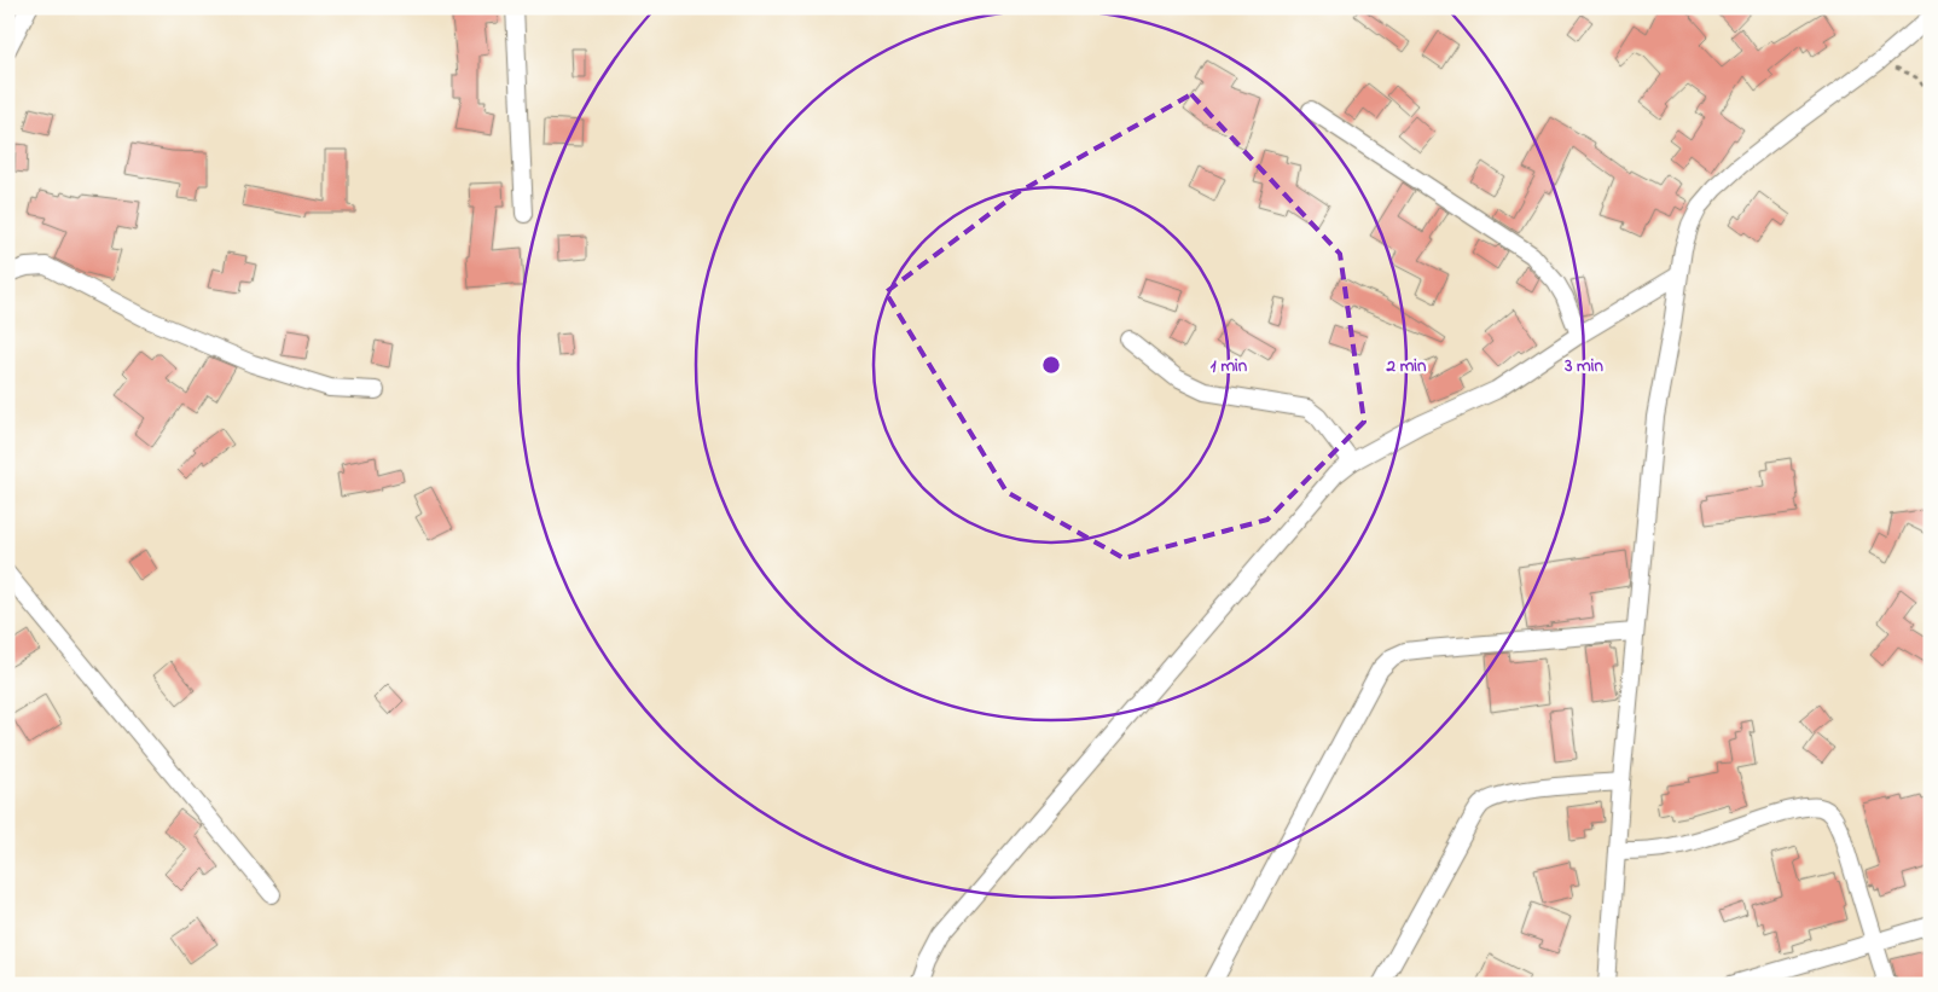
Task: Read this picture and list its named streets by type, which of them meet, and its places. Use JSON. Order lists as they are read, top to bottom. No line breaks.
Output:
{"rings":["1 min","2 min","3 min"]}
